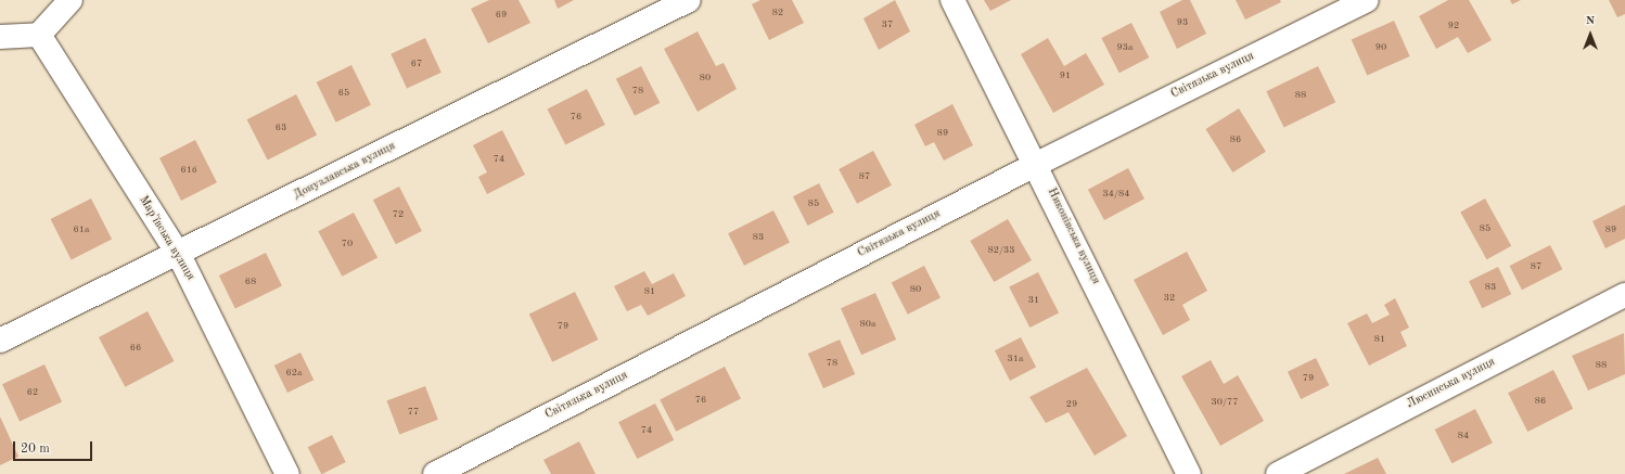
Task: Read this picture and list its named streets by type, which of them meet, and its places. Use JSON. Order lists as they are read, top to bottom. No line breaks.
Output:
{"streets":{"street":["Світязька вулиця","Донузлавська вулиця","Никонівська вулиця","Мар'ївська вулиця","Люсинська вулиця"]},"crossings":[["Світязька вулиця","Никонівська вулиця"],["Донузлавська вулиця","Мар'ївська вулиця"]],"house_numbers":["82","69","93","37","92","93а","90","67","91","80","78","65","88","76","63","89","86","74","61б","87","34/84","85","72","85","61а","89","83","70","82/33","87","68","83","80","81","32","31","80а","79","81","66","31а","78","88","62а","79","62","76","86","30/77","29","77","74","84"],"scale_bar":"20 m","north":"top"}
